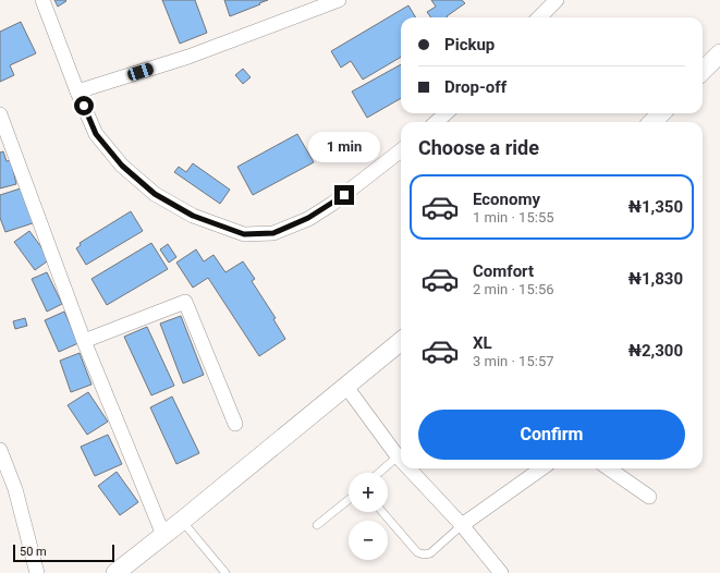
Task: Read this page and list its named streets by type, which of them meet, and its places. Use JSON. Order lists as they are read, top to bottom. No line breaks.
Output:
{"scale_bar":"50 m","page":{"banner":["Pickup","Drop-off"],"heading":"Choose a ride","bubble":"1 min","list":[{"name":"Economy","note":"1 min · 15:55","value":"₦1,350"},{"name":"Comfort","note":"2 min · 15:56","value":"₦1,830"},{"name":"XL","note":"3 min · 15:57","value":"₦2,300"}],"buttons":"Confirm","map_buttons":["+","−"],"scale":"50 m"}}
